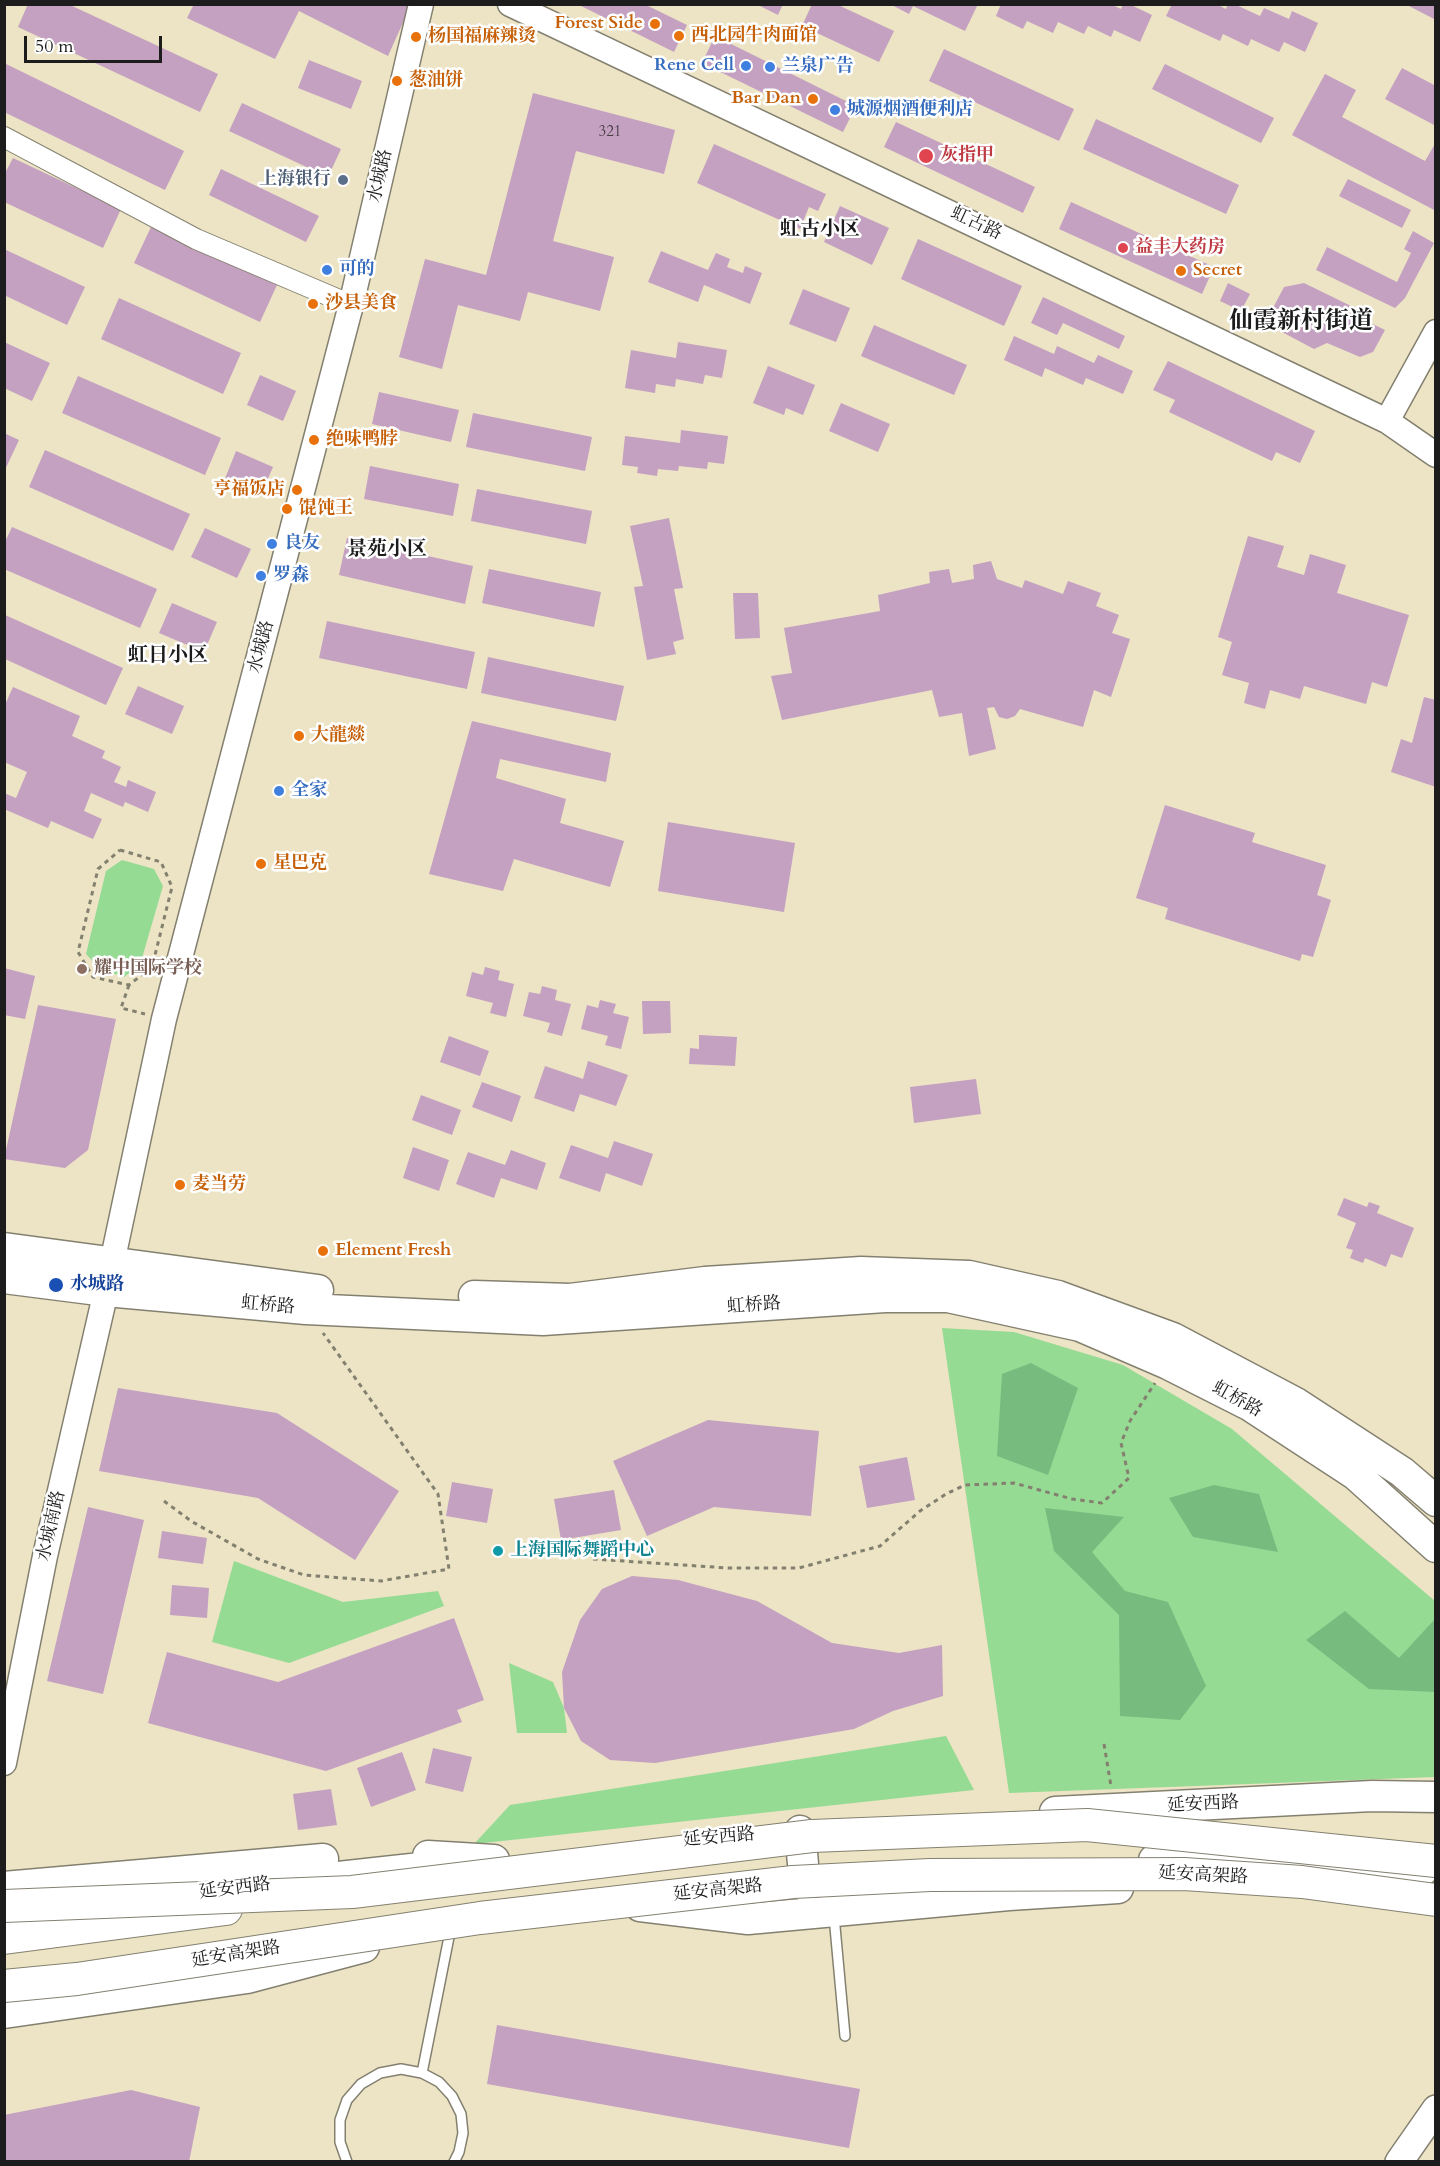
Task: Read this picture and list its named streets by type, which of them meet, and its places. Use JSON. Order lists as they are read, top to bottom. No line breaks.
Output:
{"streets":{"highway":["延安高架路"],"main road":["虹桥路","延安西路"],"street":["水城路","虹古路","水城南路"]},"crossings":[["水城路","虹桥路"],["水城路","水城南路"],["虹桥路","水城南路"]],"districts":["虹古小区","仙霞新村街道","景苑小区","虹日小区"],"places":["Forest Side","西北园牛肉面馆","杨国福麻辣烫","Rene Cell","兰泉广告","葱油饼","Bar Dan","城源烟酒便利店","灰指甲","上海银行","益丰大药房","可的","Secret","沙县美食","绝味鸭脖","亨福饭店","馄饨王","良友","罗森","大龍燚","全家","星巴克","耀中国际学校","麦当劳","Element Fresh","水城路","上海国际舞蹈中心"],"house_numbers":["321"],"scale_bar":"50 m"}
